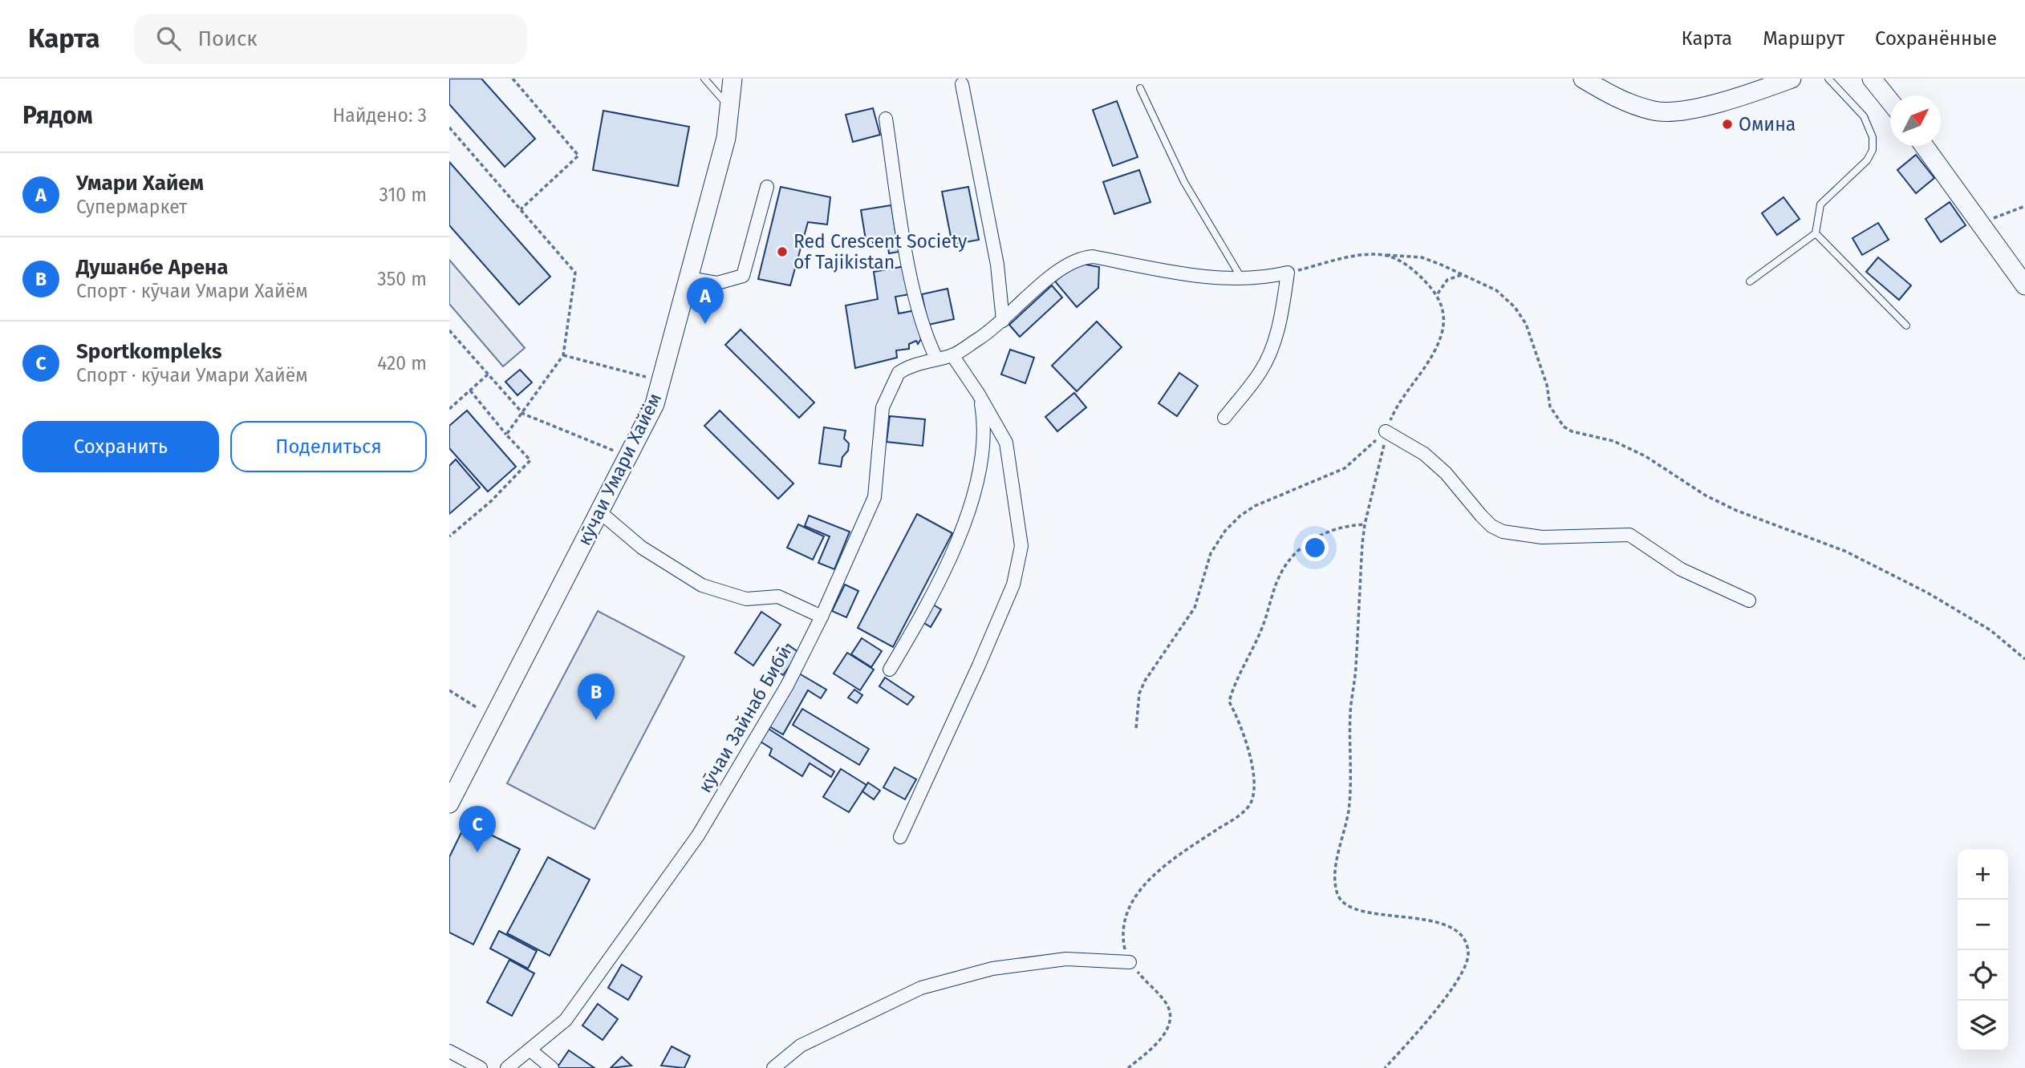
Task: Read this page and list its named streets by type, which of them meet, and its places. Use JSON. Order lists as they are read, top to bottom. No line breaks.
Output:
{"streets":{"street":["кӯчаи Умари Хайём","кӯчаи Зайнаб Бибӣ"]},"places":["Омина","Red Crescent Society of Tajikistan"],"north":"top right","page":{"header":"Карта","search":"Поиск","nav":["Карта","Маршрут","Сохранённые"],"heading":["Рядом","Найдено: 3"],"list":[{"mark":"A","name":"Умари Хайем","note":"Супермаркет","value":"310 m"},{"mark":"B","name":"Душанбе Арена","note":"Спорт · кӯчаи Умари Хайём","value":"350 m"},{"mark":"C","name":"Sportkompleks","note":"Спорт · кӯчаи Умари Хайём","value":"420 m"}],"pins":["A","B","C"],"buttons":["Сохранить","Поделиться"],"map_buttons":["+","−"]}}
